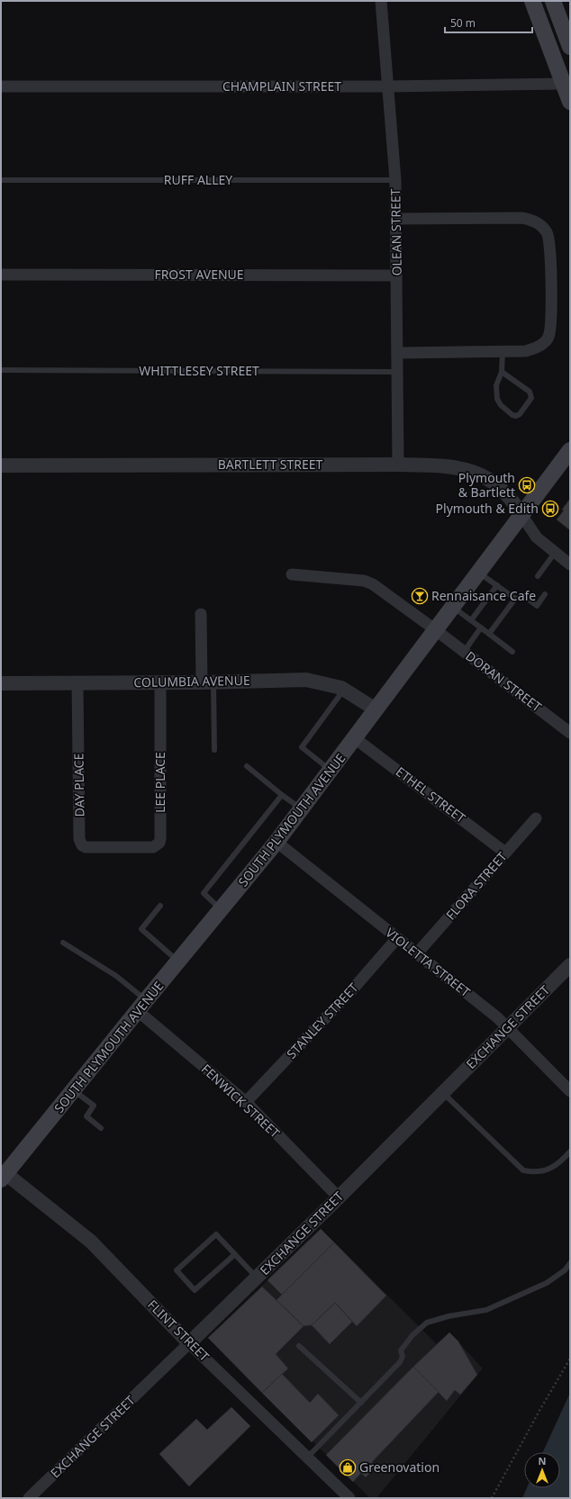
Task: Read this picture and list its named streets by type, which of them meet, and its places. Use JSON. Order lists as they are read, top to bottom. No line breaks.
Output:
{"streets":{"main road":["SOUTH PLYMOUTH AVENUE"],"street":["CHAMPLAIN STREET","OLEAN STREET","FROST AVENUE","BARTLETT STREET","COLUMBIA AVENUE","DORAN STREET","LEE PLACE","DAY PLACE","ETHEL STREET","FLORA STREET","VIOLETTA STREET","STANLEY STREET","EXCHANGE STREET","FENWICK STREET","FLINT STREET"],"lane":["RUFF ALLEY","WHITTLESEY STREET"]},"crossings":[["CHAMPLAIN STREET","OLEAN STREET"],["RUFF ALLEY","OLEAN STREET"],["OLEAN STREET","FROST AVENUE"],["OLEAN STREET","WHITTLESEY STREET"],["OLEAN STREET","BARTLETT STREET"],["BARTLETT STREET","SOUTH PLYMOUTH AVENUE"],["COLUMBIA AVENUE","LEE PLACE"],["COLUMBIA AVENUE","DAY PLACE"],["COLUMBIA AVENUE","SOUTH PLYMOUTH AVENUE"],["DORAN STREET","SOUTH PLYMOUTH AVENUE"],["LEE PLACE","DAY PLACE"],["ETHEL STREET","SOUTH PLYMOUTH AVENUE"],["ETHEL STREET","FLORA STREET"],["SOUTH PLYMOUTH AVENUE","VIOLETTA STREET"],["SOUTH PLYMOUTH AVENUE","FENWICK STREET"],["SOUTH PLYMOUTH AVENUE","FLINT STREET"],["FLORA STREET","VIOLETTA STREET"],["VIOLETTA STREET","STANLEY STREET"],["VIOLETTA STREET","EXCHANGE STREET"],["STANLEY STREET","FENWICK STREET"],["EXCHANGE STREET","FENWICK STREET"],["EXCHANGE STREET","FLINT STREET"]],"places":{"bus stop":["Plymouth & Bartlett","Plymouth & Edith"],"bar":["Rennaisance Cafe"],"shop":["Greenovation"]},"scale_bar":"50 m","north":"top"}
